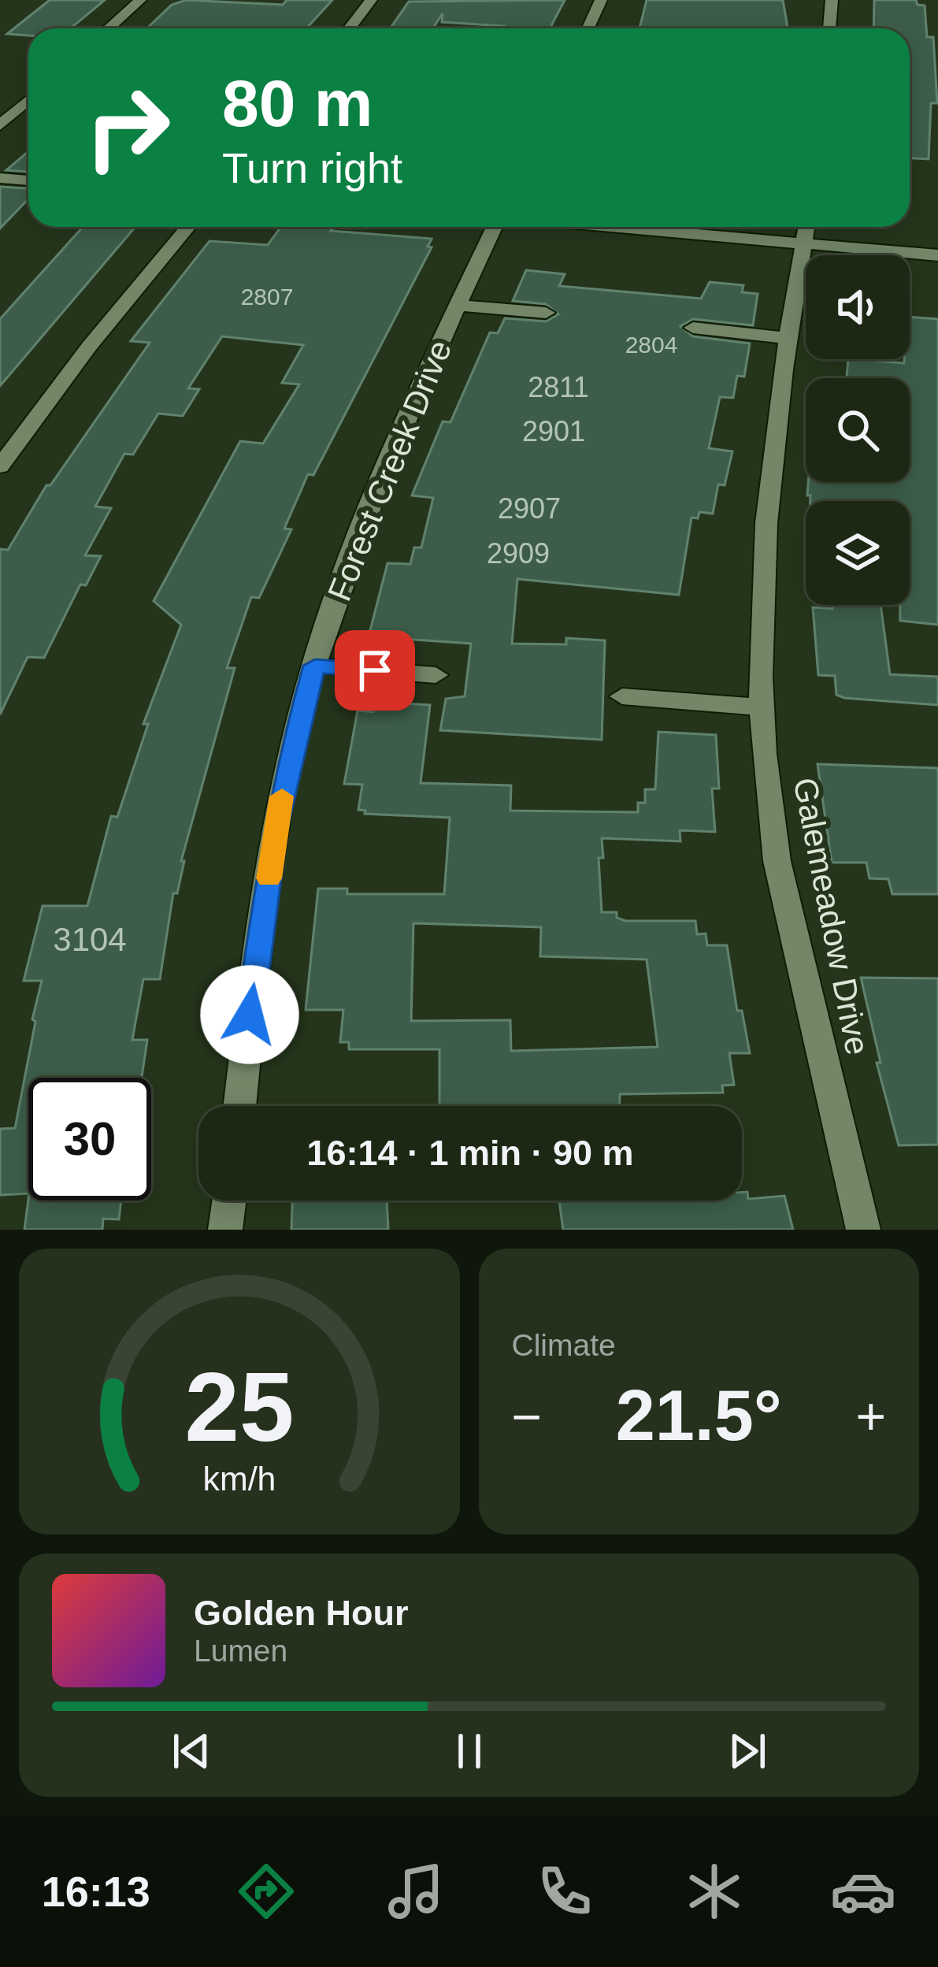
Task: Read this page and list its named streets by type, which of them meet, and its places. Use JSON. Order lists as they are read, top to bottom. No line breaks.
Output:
{"streets":{"street":["Forest Creek Drive","Galemeadow Drive"]},"house_numbers":["2807","2804","2811","2901","2907","2909","3104"],"page":{"turn":["80 m","Turn right"],"limit":"30","trip":"16:14 · 1 min · 90 m","tile":"Climate","heat":["−","21.5°","+"],"song":["Golden Hour","Lumen"],"tabs":"16:13","gauge":["25","km/h"]}}
